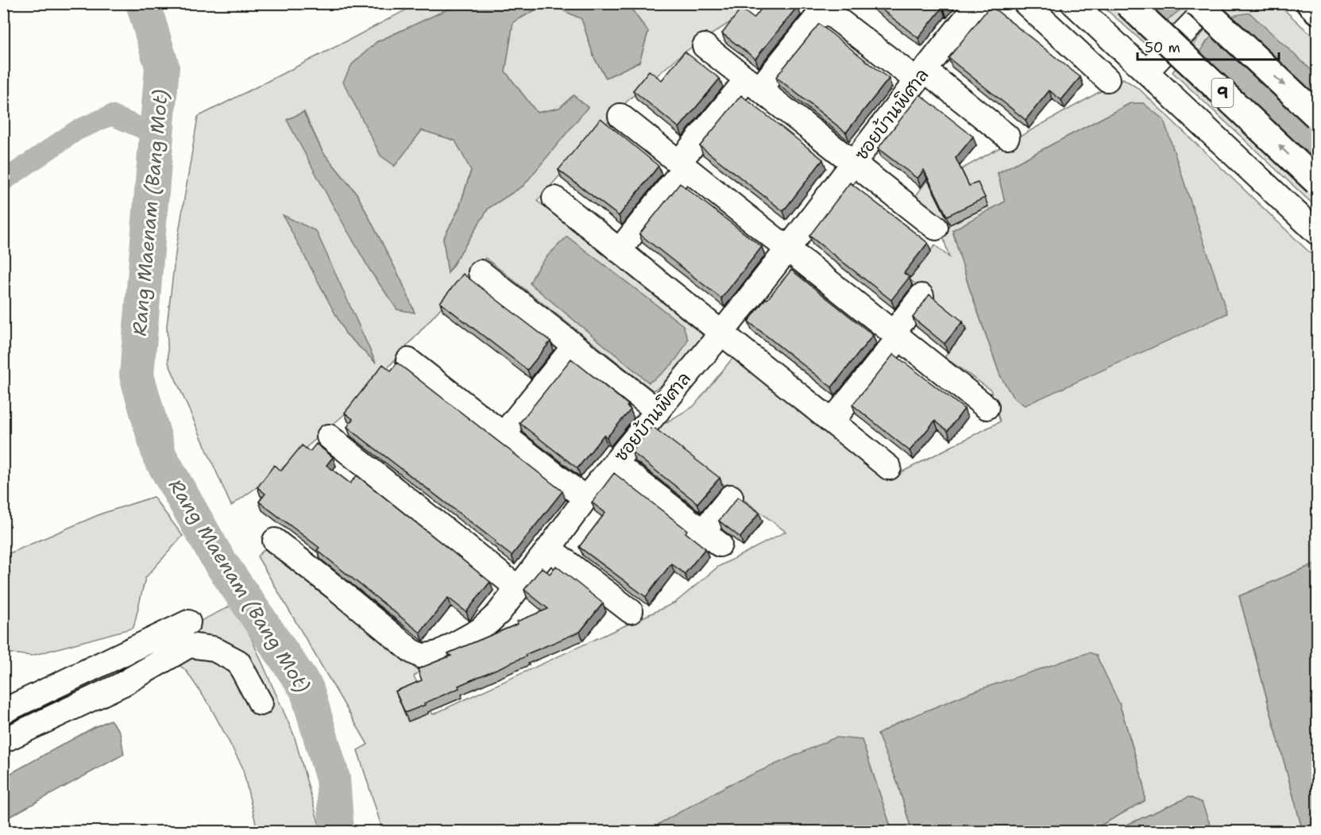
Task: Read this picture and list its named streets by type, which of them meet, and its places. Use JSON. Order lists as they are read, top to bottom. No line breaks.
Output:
{"streets":{"main road":["9"],"street":["ซอยบ้านพิศาล"]},"water":["Rang Maenam (Bang Mot)"],"scale_bar":"50 m"}
